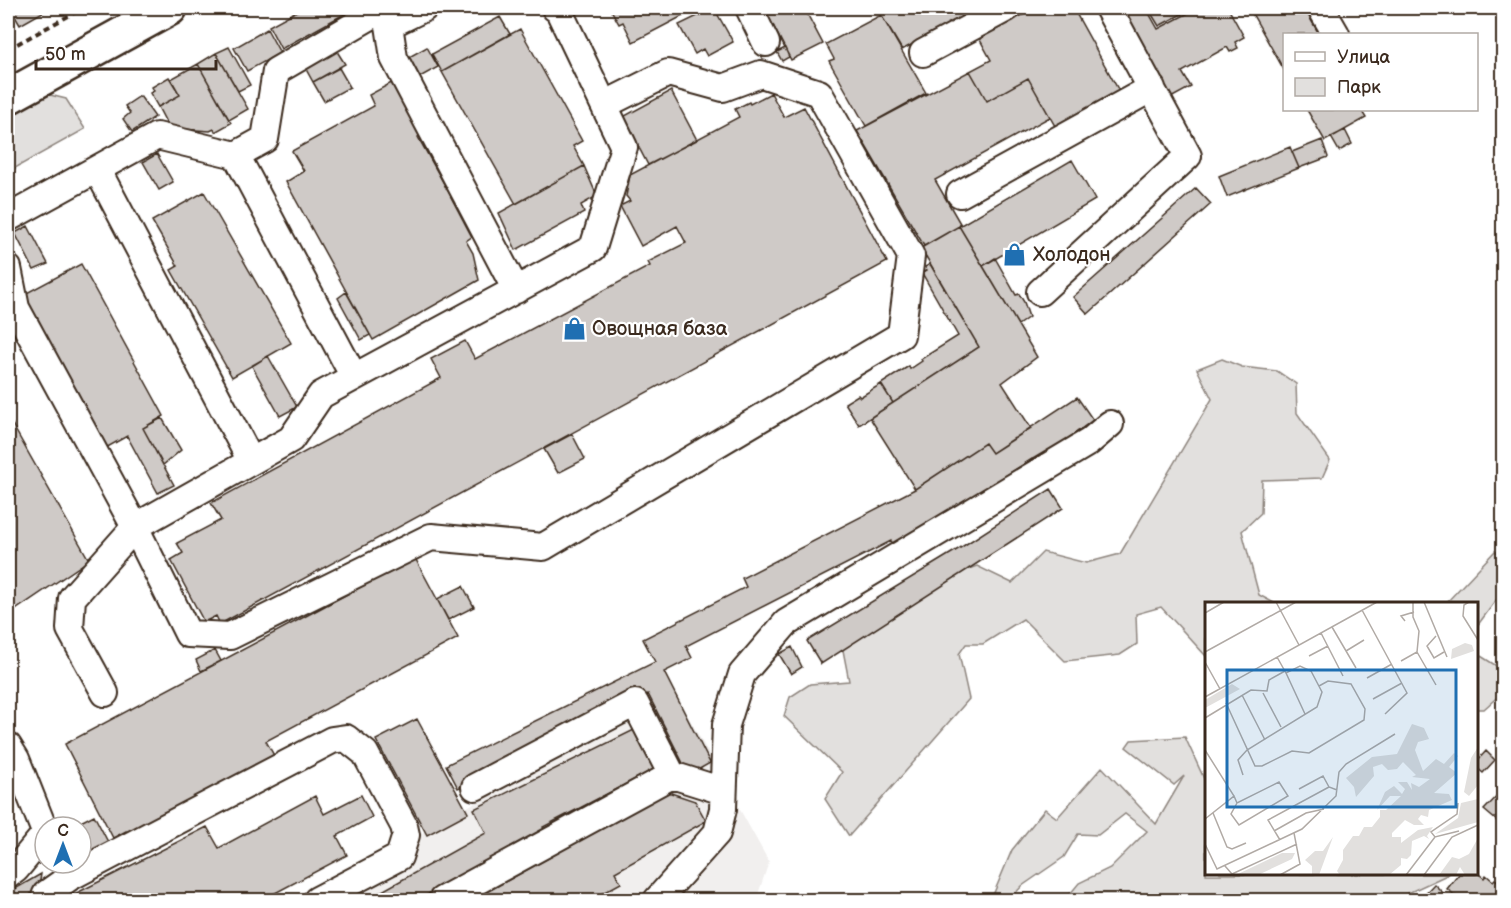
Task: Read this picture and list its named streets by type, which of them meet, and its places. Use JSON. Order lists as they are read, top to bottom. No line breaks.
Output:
{"places":{"shop":["Холодон","Овощная база"]},"legend":["Улица","Парк"],"scale_bar":"50 m","north":"top"}
